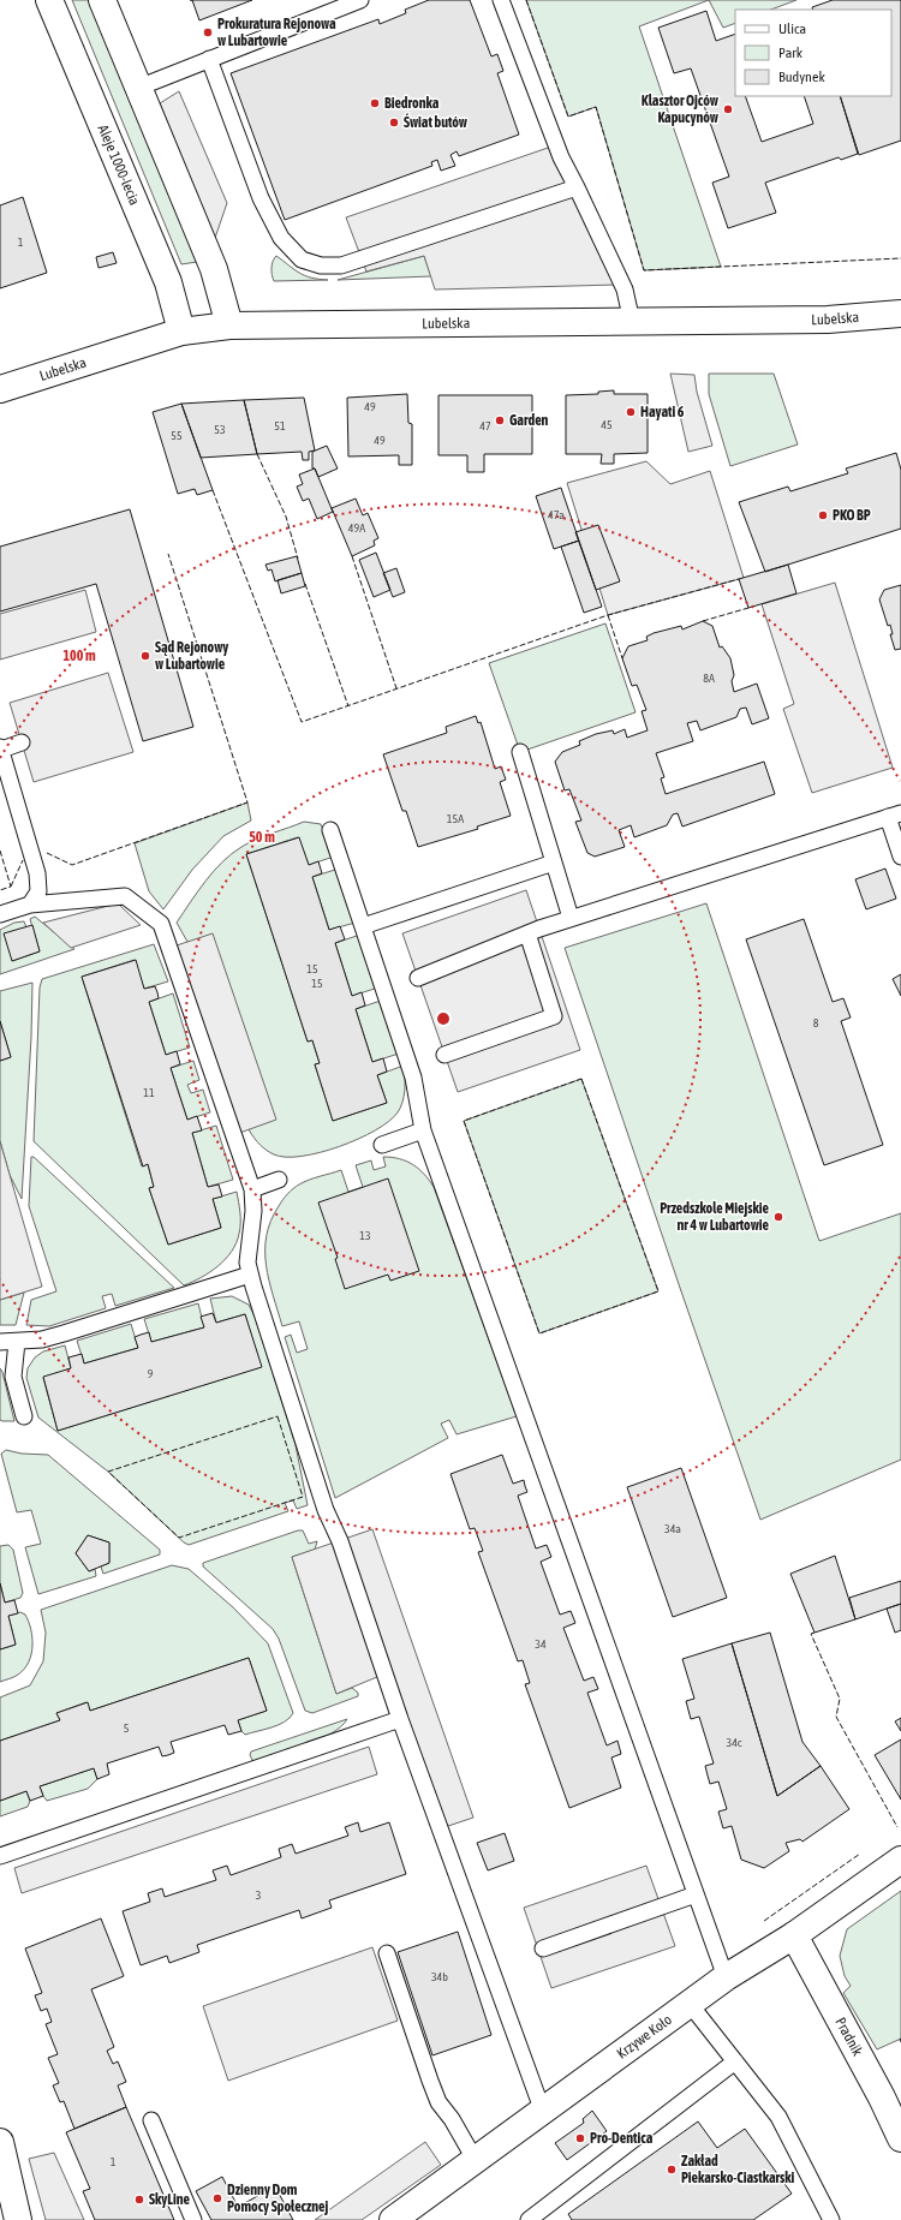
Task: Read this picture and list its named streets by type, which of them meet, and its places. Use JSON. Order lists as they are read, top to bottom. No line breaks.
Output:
{"streets":{"street":["Aleje 1000-lecia","Lubelska","Pradnik","Krzywe Koło"]},"crossings":[["Aleje 1000-lecia","Lubelska"],["Pradnik","Krzywe Koło"]],"places":["Prokuratura Rejonowa w Lubartowie","Biedronka","Klasztor Ojców Kapucynów","Świat butów","Hayati 6","Garden","PKO BP","Sąd Rejonowy w Lubartowie","Przedszkole Miejskie nr 4 w Lubartowie","Pro-Dentica","Zakład Piekarsko-Ciastkarski","Dzienny Dom Pomocy Społecznej","SkyLine"],"house_numbers":["1","49","45","51","47","53","55","49","47a","49A","8A","15A","15","15","8","11","13","9","34a","34","5","34c","3","34b","1"],"legend":["Ulica","Park","Budynek"],"rings":["100 m","50 m"]}
